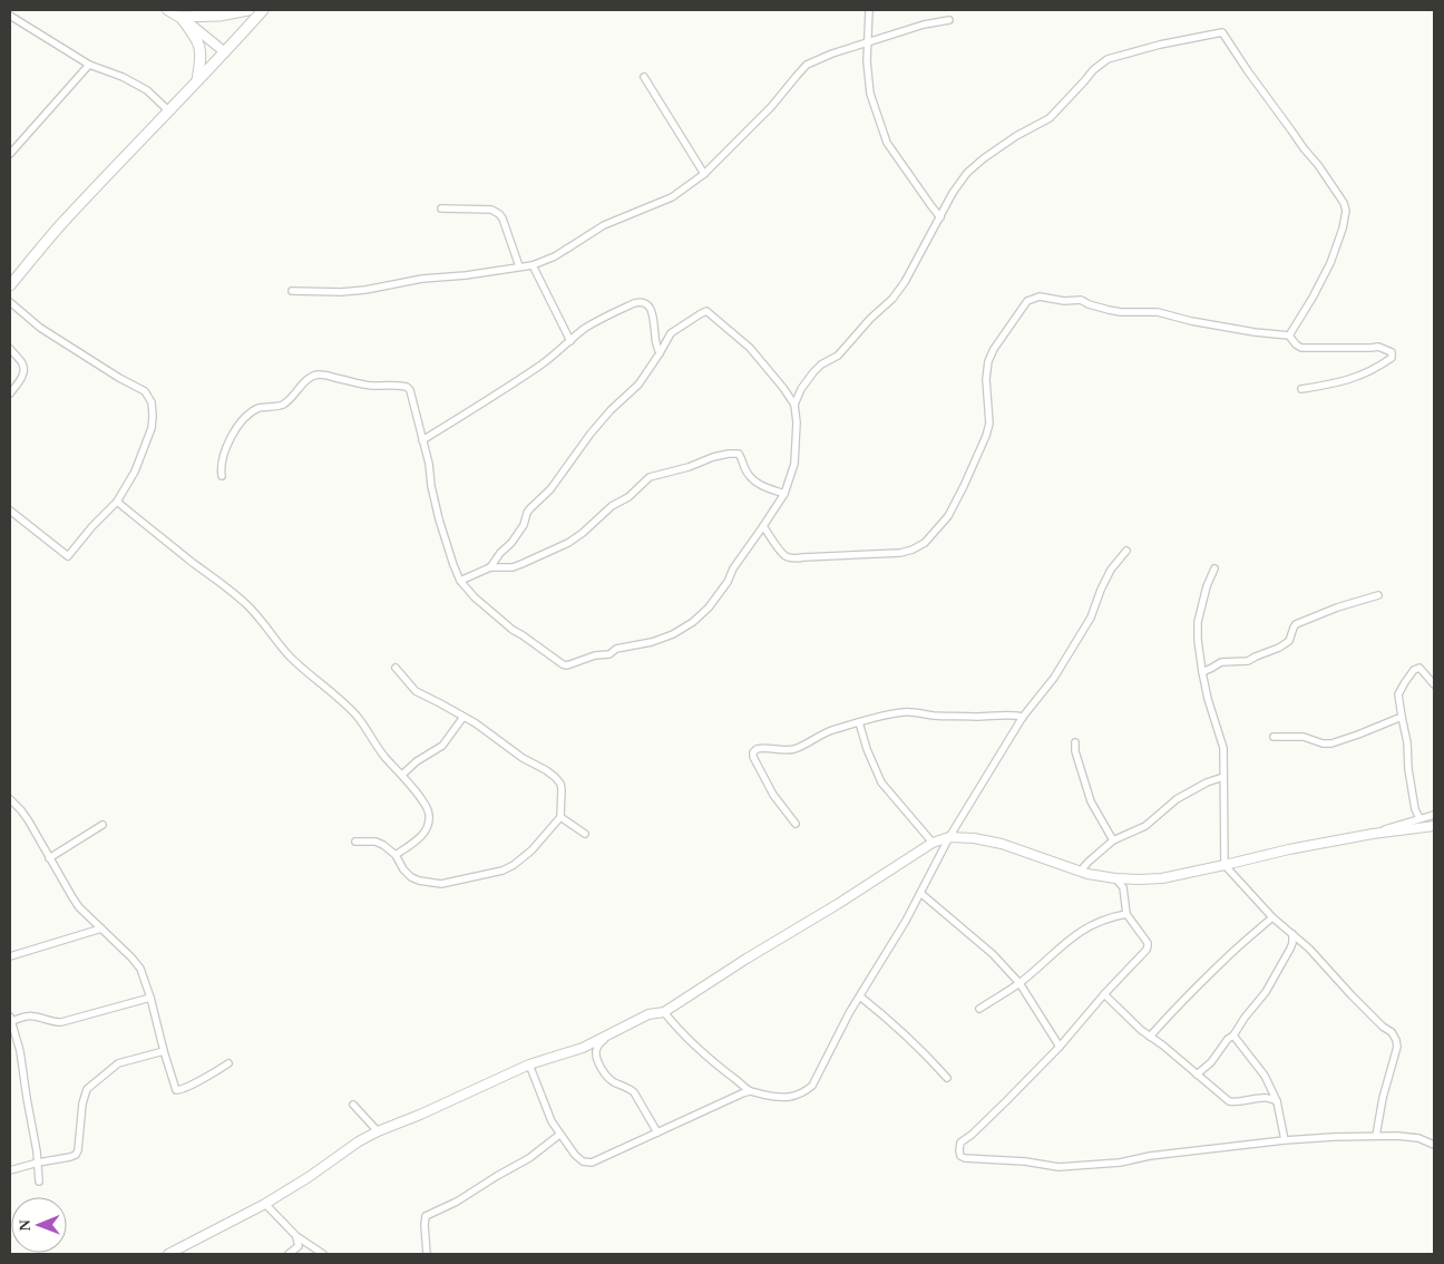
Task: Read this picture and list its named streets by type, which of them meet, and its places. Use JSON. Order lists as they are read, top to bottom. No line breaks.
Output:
{"north":"left"}
